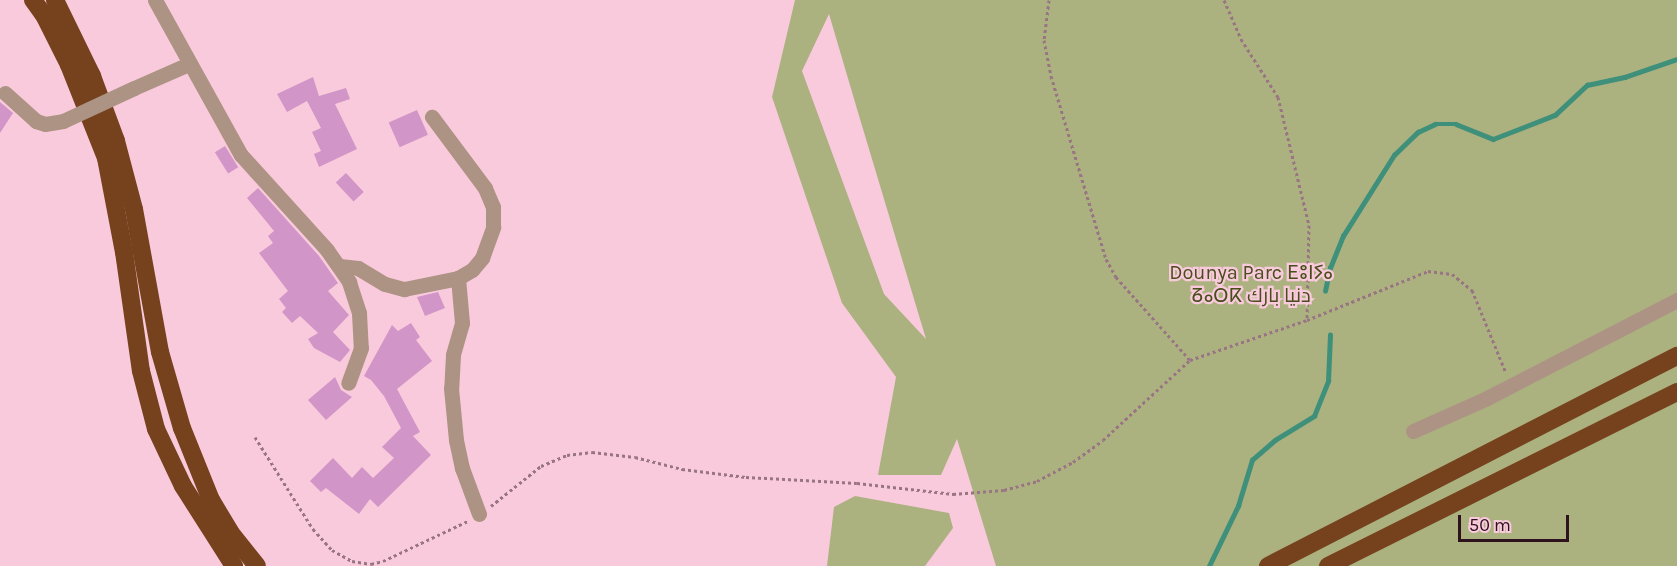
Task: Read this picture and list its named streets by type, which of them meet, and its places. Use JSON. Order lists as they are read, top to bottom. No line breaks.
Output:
{"parks":["Dounya Parc ⴹⵓⵏⵢⴰ ⵒⴰⵔⴽ دنيا بارك"],"scale_bar":"50 m"}
